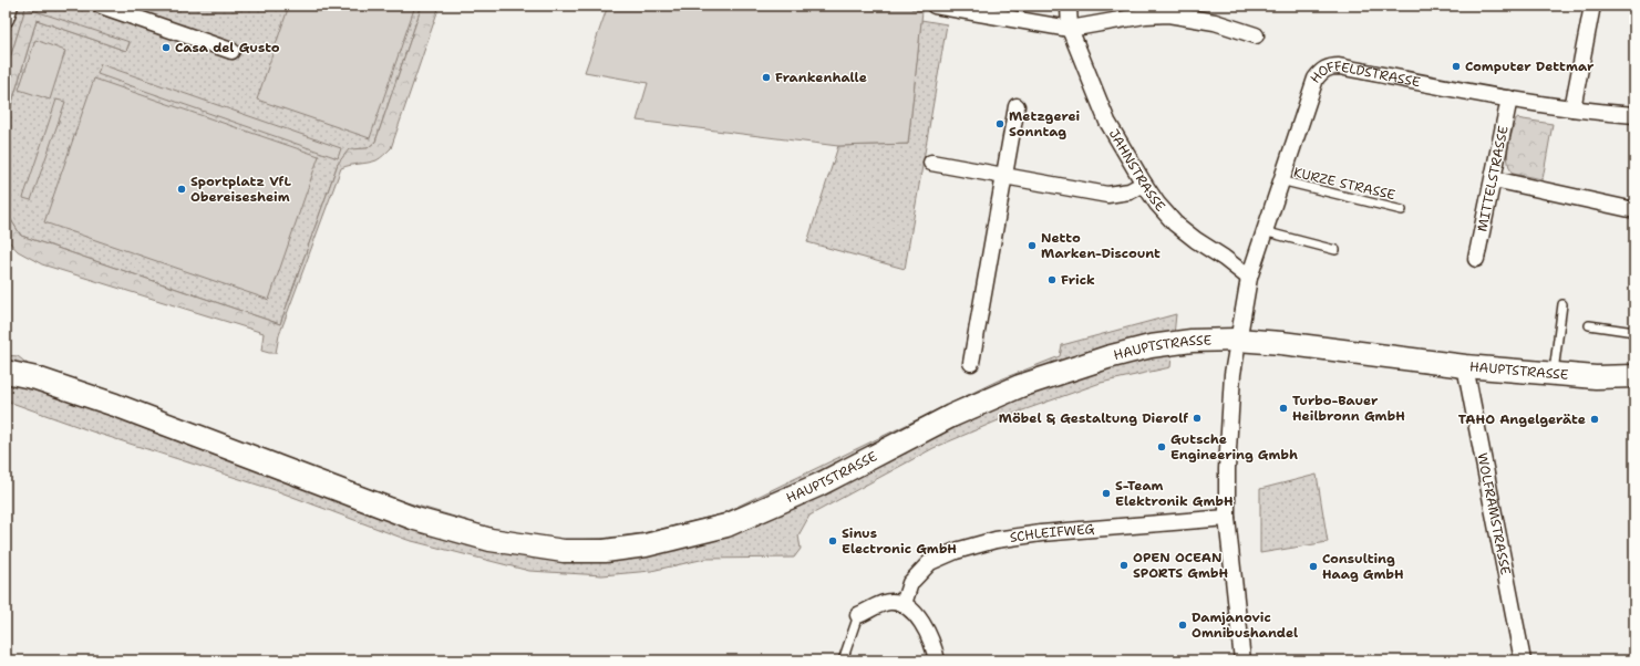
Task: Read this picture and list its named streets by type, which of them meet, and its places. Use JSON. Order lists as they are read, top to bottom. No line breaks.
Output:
{"streets":{"main road":["HAUPTSTRASSE"],"street":["HOFFELDSTRASSE","JAHNSTRASSE","MITTELSTRASSE","WOLFRAMSTRASSE","SCHLEIFWEG"],"lane":["KURZE STRASSE"]},"crossings":[["HOFFELDSTRASSE","JAHNSTRASSE"],["HOFFELDSTRASSE","MITTELSTRASSE"],["HOFFELDSTRASSE","KURZE STRASSE"],["HOFFELDSTRASSE","HAUPTSTRASSE"],["HOFFELDSTRASSE","SCHLEIFWEG"],["HAUPTSTRASSE","WOLFRAMSTRASSE"]],"places":["Casa del Gusto","Computer Dettmar","Frankenhalle","Metzgerei Sonntag","Sportplatz VfL Obereisesheim","Netto Marken-Discount","Frick","Turbo-Bauer Heilbronn GmbH","Möbel & Gestaltung Dierolf","TAHO Angelgeräte","Gutsche Engineering Gmbh","S-Team Elektronik GmbH","Sinus Electronic GmbH","OPEN OCEAN SPORTS GmbH","Consulting Haag GmbH","Damjanovic Omnibushandel"]}
